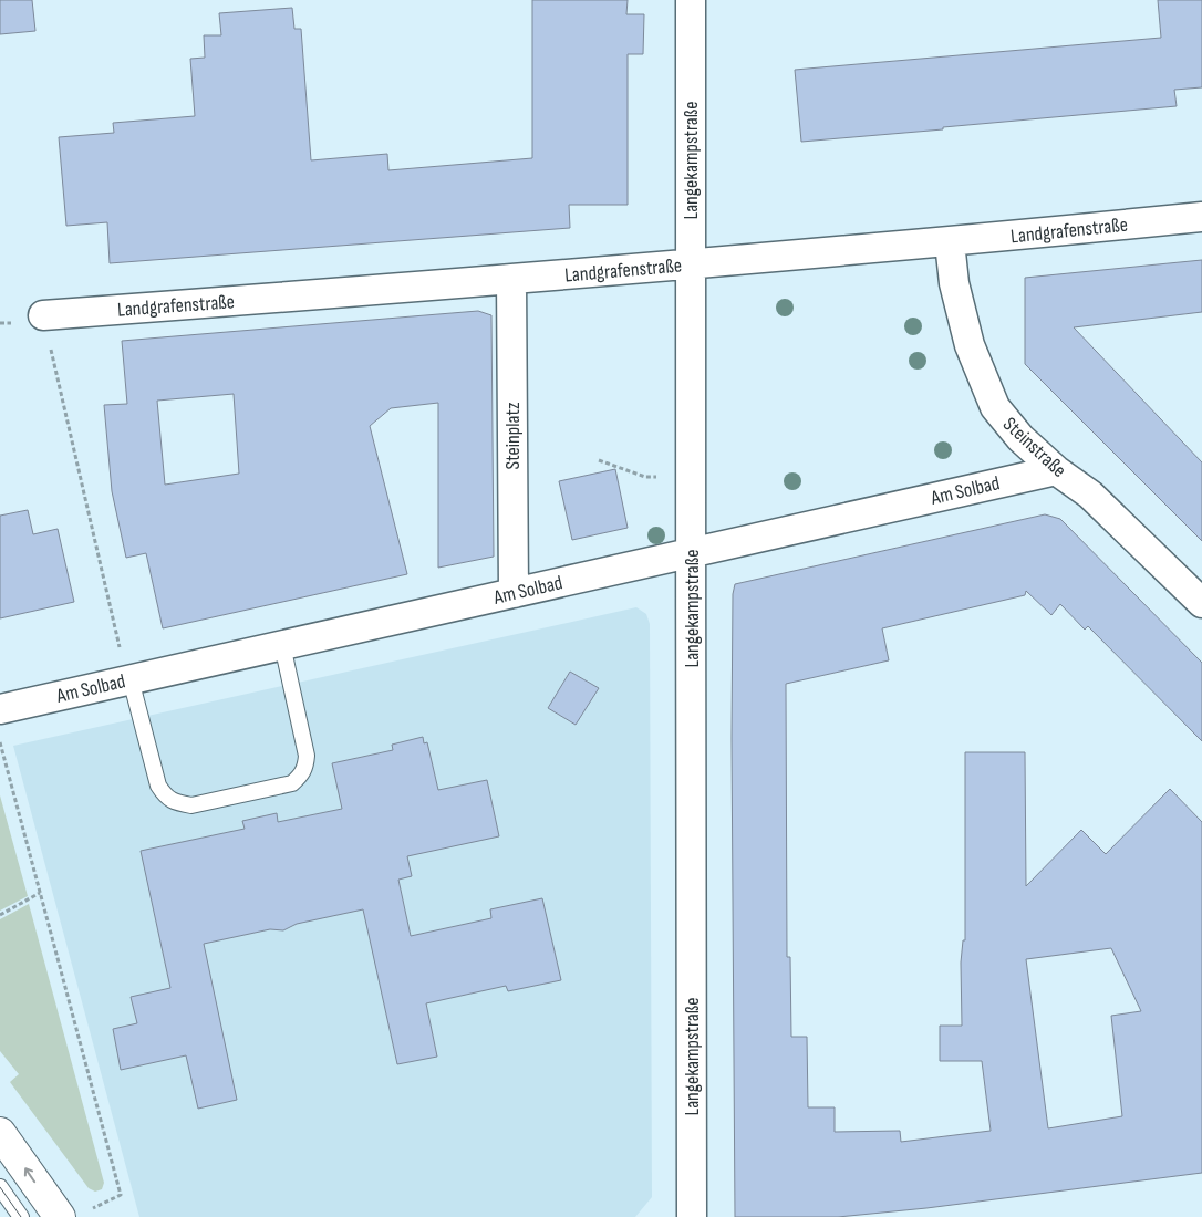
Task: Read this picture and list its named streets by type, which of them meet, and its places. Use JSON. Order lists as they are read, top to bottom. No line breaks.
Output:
{"streets":{"street":["Langekampstraße","Landgrafenstraße","Steinplatz","Steinstraße","Am Solbad"]},"crossings":[["Langekampstraße","Landgrafenstraße"],["Langekampstraße","Am Solbad"],["Landgrafenstraße","Steinplatz"],["Landgrafenstraße","Steinstraße"],["Steinplatz","Am Solbad"],["Steinstraße","Am Solbad"]]}
